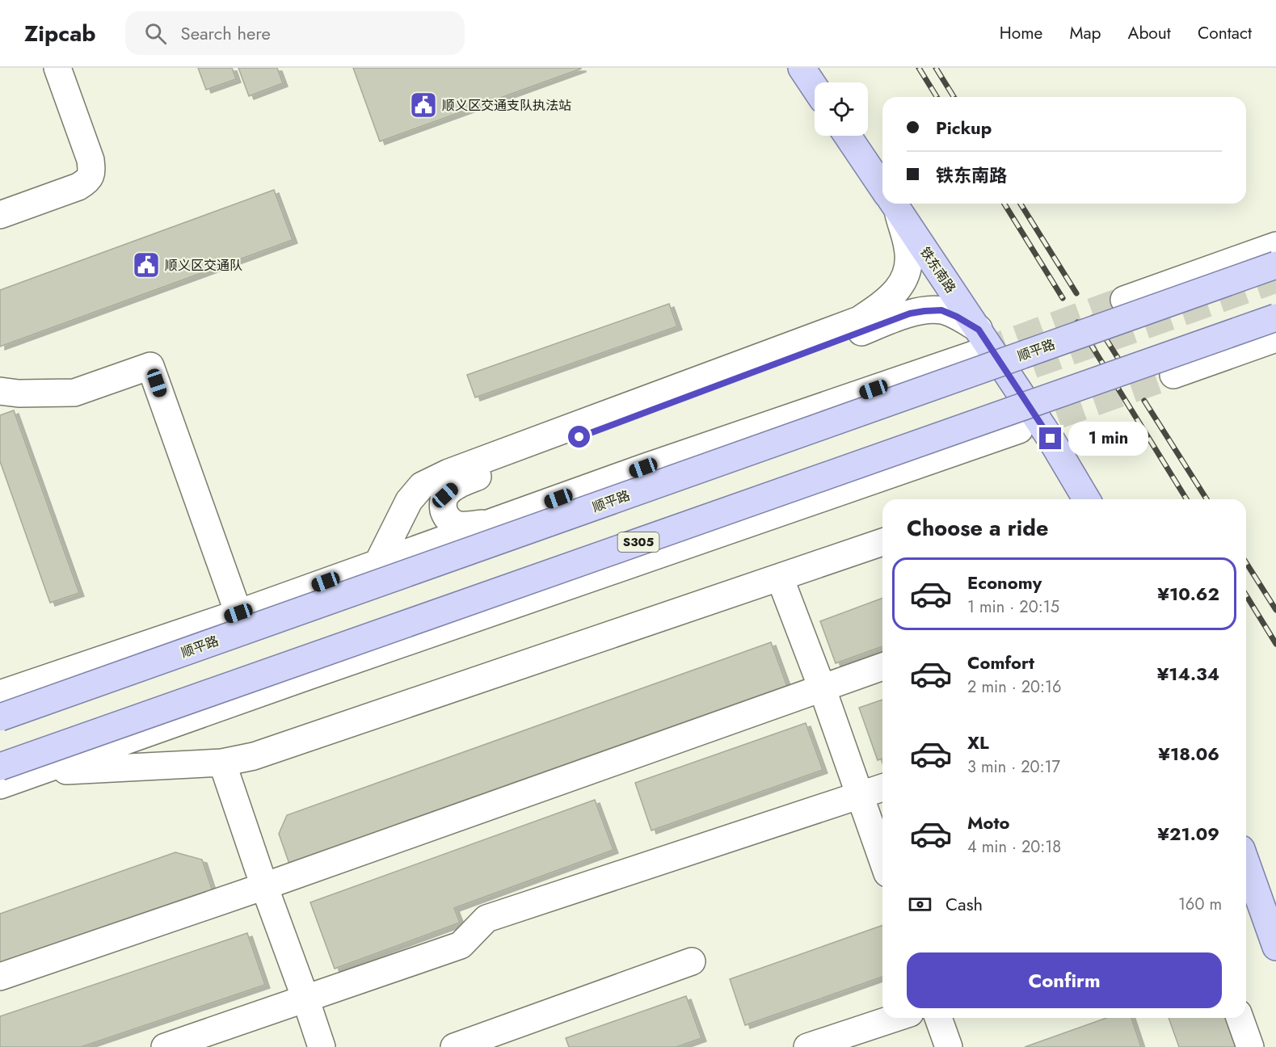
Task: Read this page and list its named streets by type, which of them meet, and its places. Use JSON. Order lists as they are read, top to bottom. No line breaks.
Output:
{"streets":{"main road":["铁东南路","顺平路","S305"]},"places":{"public building":["顺义区交通支队执法站","顺义区交通队"]},"page":{"header":"Zipcab","search":"Search here","nav":["Home","Map","About","Contact"],"banner":["Pickup","铁东南路"],"bubble":"1 min","heading":"Choose a ride","list":[{"name":"Economy","note":"1 min · 20:15","value":"¥10.62"},{"name":"Comfort","note":"2 min · 20:16","value":"¥14.34"},{"name":"XL","note":"3 min · 20:17","value":"¥18.06"},{"name":"Moto","note":"4 min · 20:18","value":"¥21.09"}],"pay":["Cash","160 m"],"buttons":"Confirm"}}
